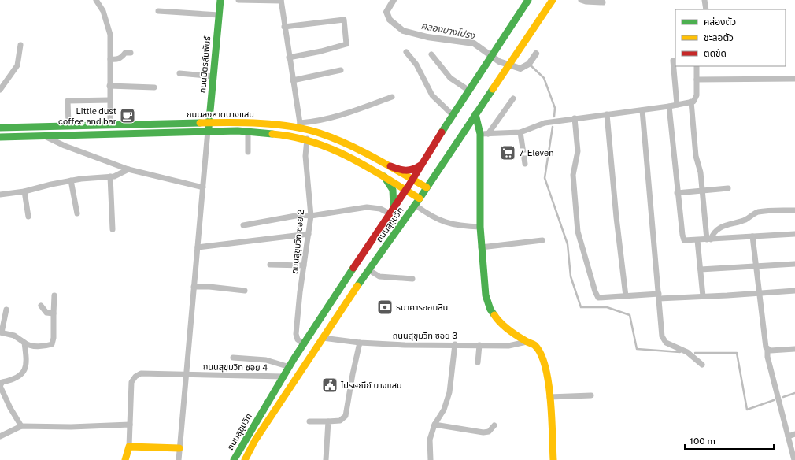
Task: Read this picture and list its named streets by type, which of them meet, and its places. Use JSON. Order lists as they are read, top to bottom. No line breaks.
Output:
{"streets":{"main road":["ถนนมิตรสัมพันธ์","ถนนลงหาดบางแสน","ถนนสุขุมวิท"],"street":["ถนนสุขุมวิท ซอย 2","ถนนสุขุมวิท ซอย 3","ถนนสุขุมวิท ซอย 4"]},"crossings":[["ถนนมิตรสัมพันธ์","ถนนลงหาดบางแสน"],["ถนนลงหาดบางแสน","ถนนสุขุมวิท"],["ถนนลงหาดบางแสน","ถนนสุขุมวิท ซอย 2"],["ถนนสุขุมวิท","ถนนสุขุมวิท ซอย 2"],["ถนนสุขุมวิท","ถนนสุขุมวิท ซอย 3"],["ถนนสุขุมวิท","ถนนสุขุมวิท ซอย 4"]],"water":["คลองบางโปรง"],"places":{"cafe":["Little dust coffee and bar"],"supermarket":["7-Eleven"],"bank":["ธนาคารออมสิน"],"public building":["ไปรษณีย์ บางแสน"]},"legend":["คล่องตัว","ชะลอตัว","ติดขัด"],"scale_bar":"100 m"}
